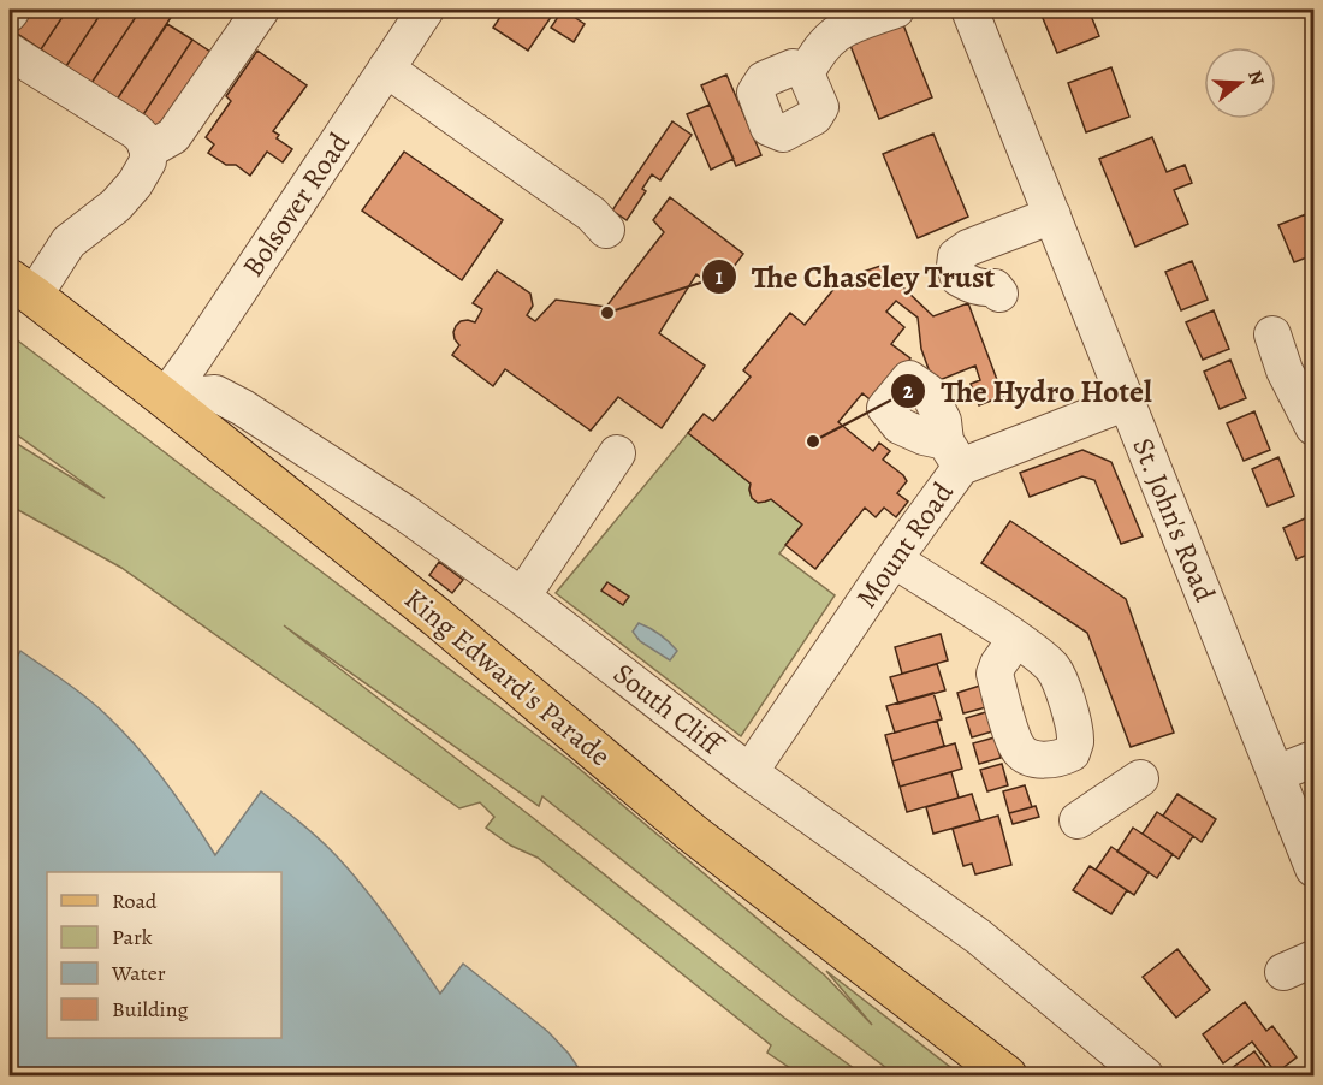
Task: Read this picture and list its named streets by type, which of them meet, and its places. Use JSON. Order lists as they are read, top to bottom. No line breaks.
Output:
{"streets":{"main road":["King Edward's Parade"],"street":["Bolsover Road","St. John's Road","Mount Road","South Cliff"]},"crossings":[["Bolsover Road","King Edward's Parade"],["Bolsover Road","South Cliff"],["St. John's Road","Mount Road"],["Mount Road","South Cliff"],["King Edward's Parade","South Cliff"]],"places":["The Chaseley Trust","The Hydro Hotel"],"legend":["Road","Park","Water","Building"],"north":"right"}
